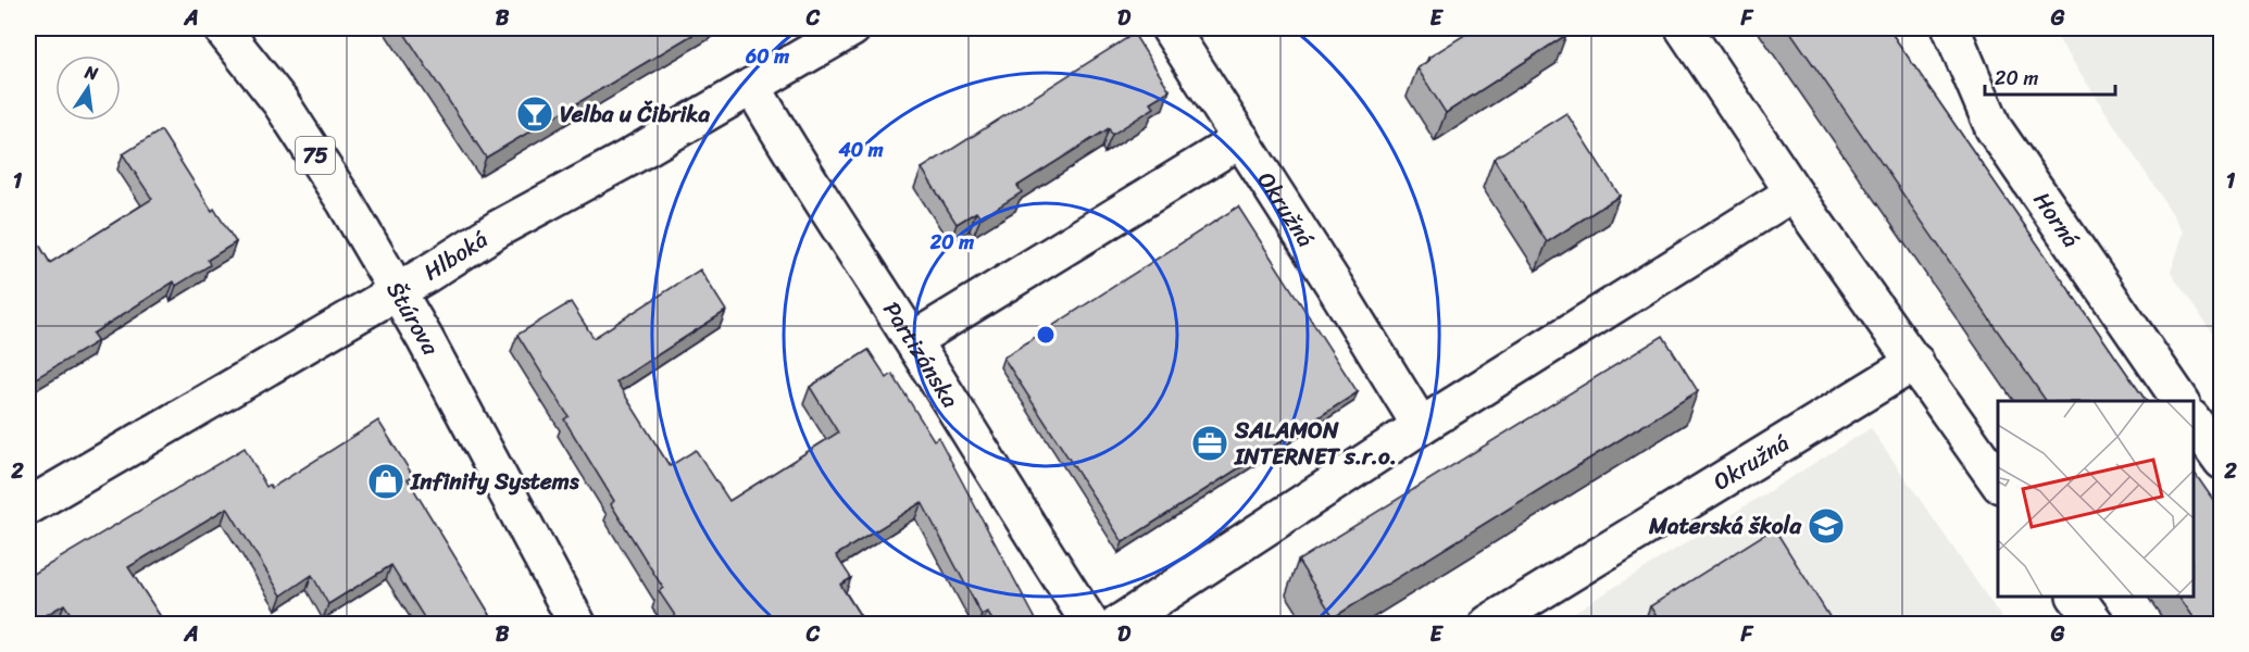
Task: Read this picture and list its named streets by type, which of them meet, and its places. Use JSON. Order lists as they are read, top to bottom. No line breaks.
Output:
{"streets":{"street":["75","Okružná","Horná","Hlboká","Štúrova","Partizánska"]},"crossings":[["Hlboká","Štúrova"],["Hlboká","Partizánska"]],"places":{"bar":["Velba u Čibrika"],"office":["SALAMON INTERNET s.r.o."],"shop":["Infinity Systems"],"school or university":["Materská škola"]},"scale_bar":"20 m","north":"top","grid":{"columns":["A","B","C","D","E","F","G"],"rows":["1","2"]},"rings":["60 m","40 m","20 m"]}
